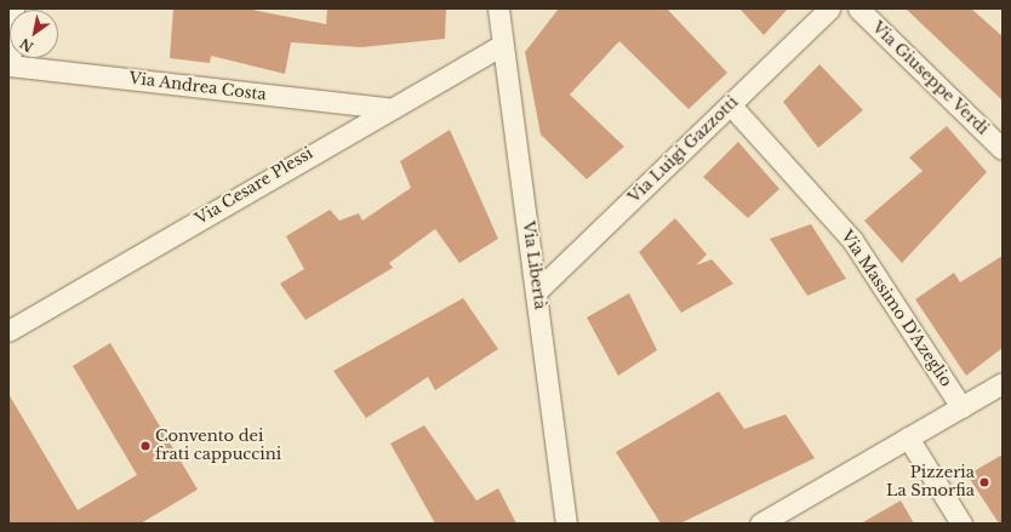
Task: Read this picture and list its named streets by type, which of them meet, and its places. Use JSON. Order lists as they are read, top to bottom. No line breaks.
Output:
{"streets":{"street":["Via Giuseppe Verdi","Via Andrea Costa","Via Luigi Gazzotti","Via Cesare Plessi","Via Libertà","Via Massimo D'Azeglio"]},"crossings":[["Via Andrea Costa","Via Cesare Plessi"],["Via Luigi Gazzotti","Via Libertà"],["Via Luigi Gazzotti","Via Massimo D'Azeglio"],["Via Cesare Plessi","Via Libertà"]],"places":["Convento dei frati cappuccini","Pizzeria La Smorfia"],"north":"bottom left"}
